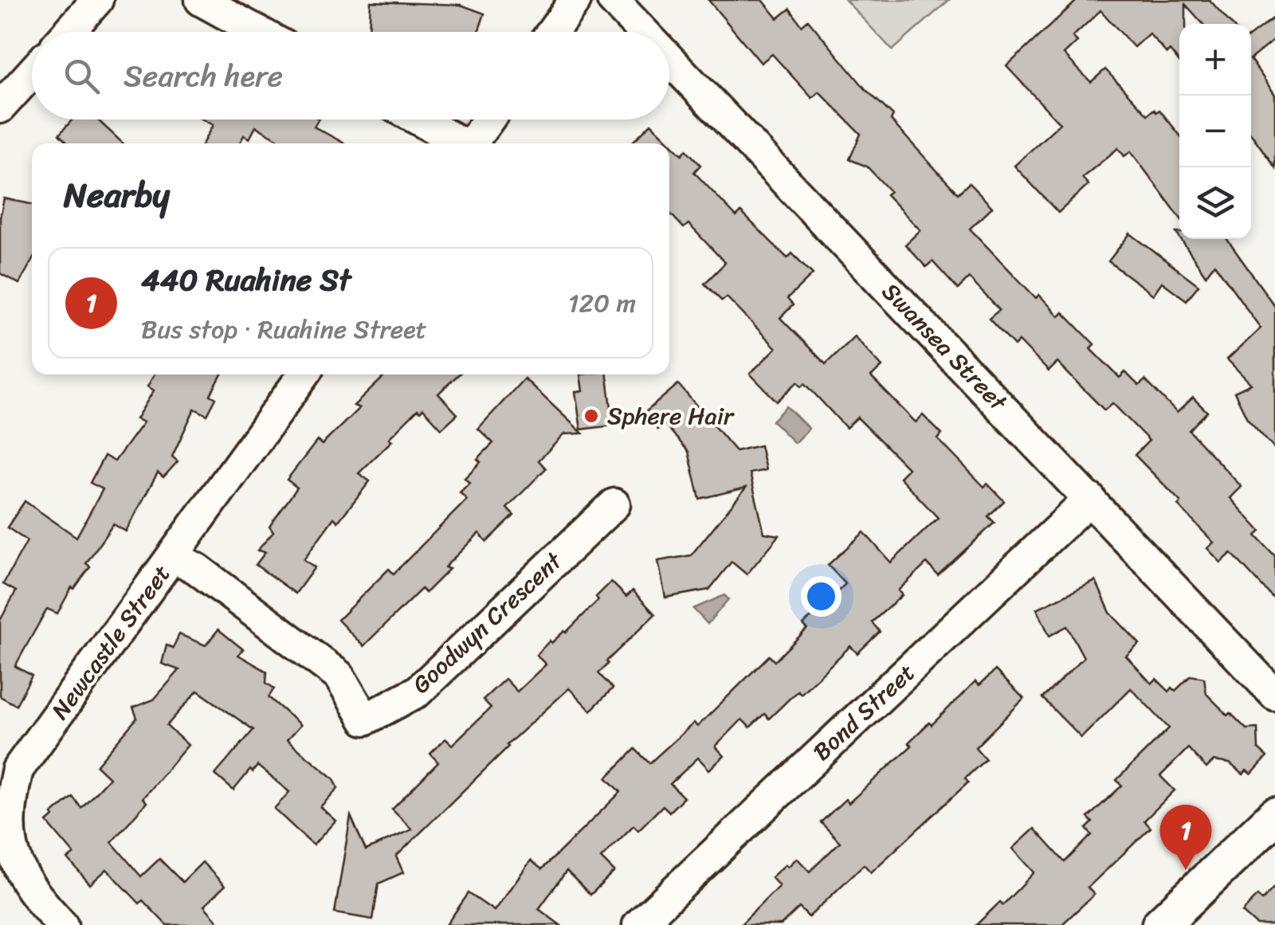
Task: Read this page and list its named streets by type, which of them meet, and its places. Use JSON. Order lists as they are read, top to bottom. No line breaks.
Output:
{"streets":{"street":["Swansea Street","Goodwyn Crescent","Newcastle Street","Bond Street"]},"crossings":[["Swansea Street","Bond Street"],["Goodwyn Crescent","Newcastle Street"]],"places":["Sphere Hair"],"page":{"map_buttons":["+","−"],"search":"Search here","heading":"Nearby","list":[{"mark":"1","name":"440 Ruahine St","note":"Bus stop · Ruahine Street","value":"120 m"}],"pins":"1"}}
